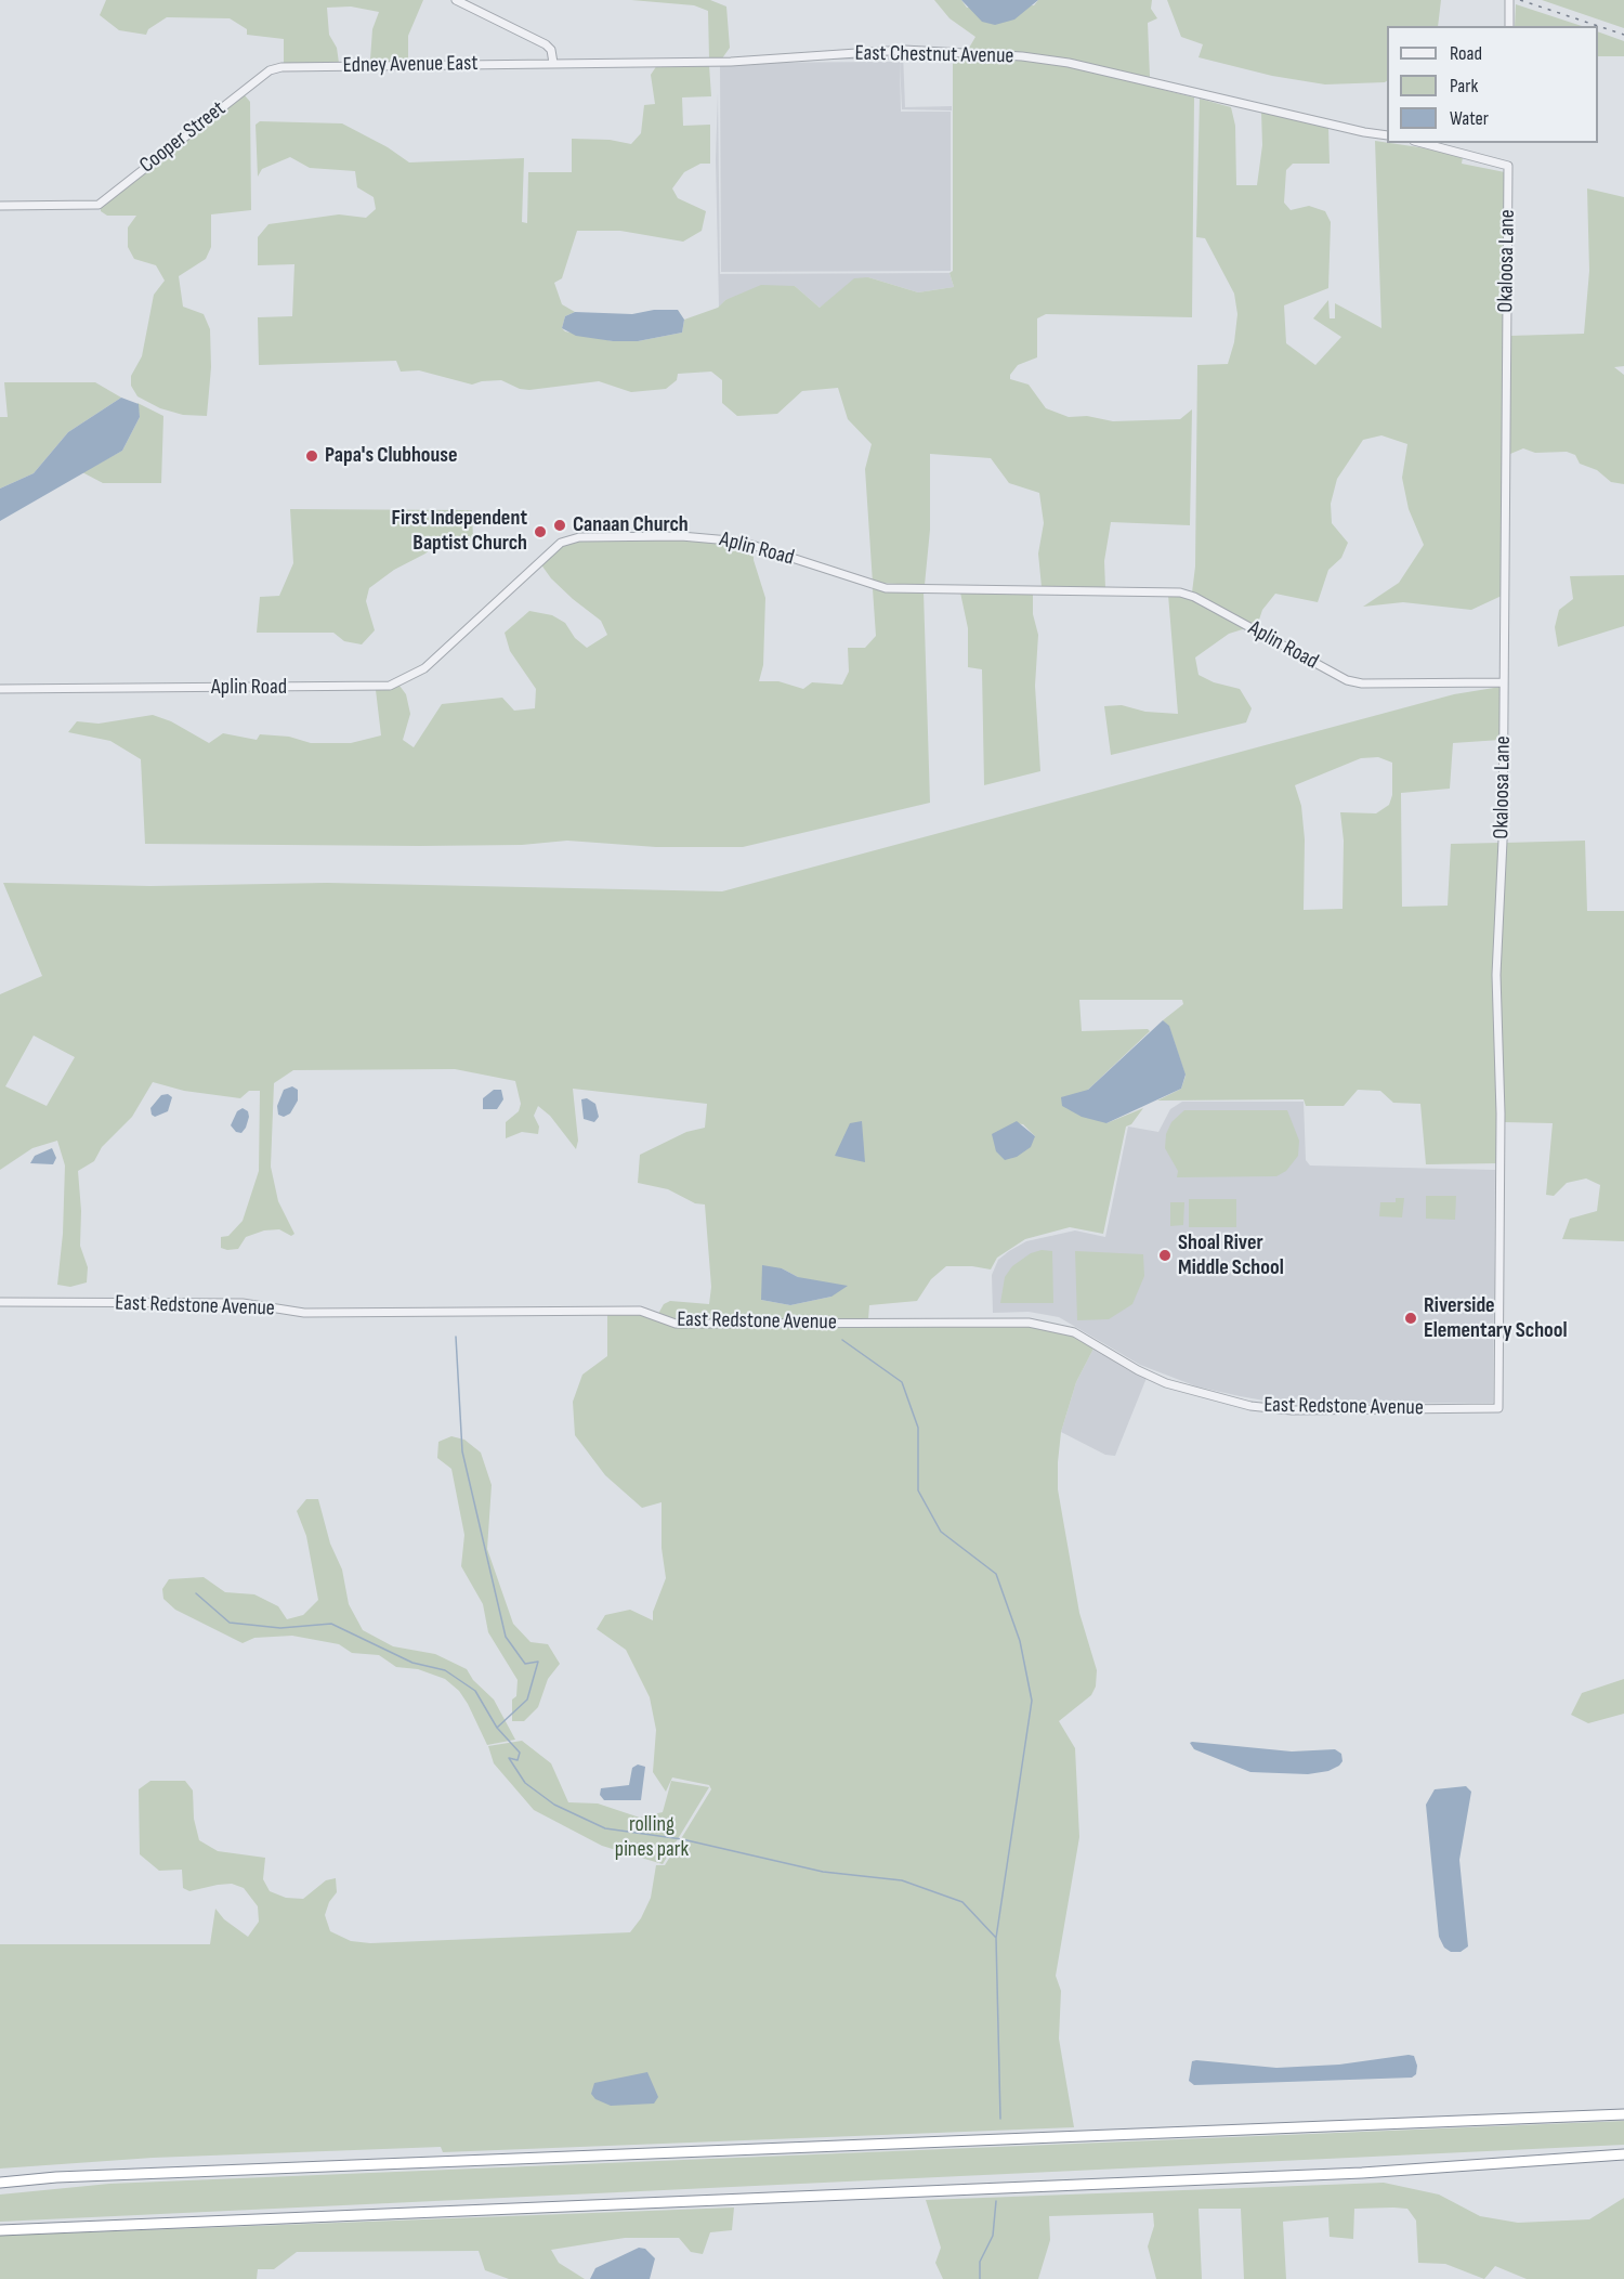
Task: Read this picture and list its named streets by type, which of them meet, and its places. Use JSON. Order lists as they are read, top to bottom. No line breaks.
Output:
{"streets":{"street":["East Chestnut Avenue","Edney Avenue East","Cooper Street","Okaloosa Lane","Aplin Road","East Redstone Avenue"]},"crossings":[["East Chestnut Avenue","Edney Avenue East"],["Edney Avenue East","Cooper Street"],["Okaloosa Lane","Aplin Road"],["Okaloosa Lane","East Redstone Avenue"]],"parks":["rolling pines park"],"places":["Papa's Clubhouse","Canaan Church","First Independent Baptist Church","Shoal River Middle School","Riverside Elementary School"],"legend":["Road","Park","Water"]}
